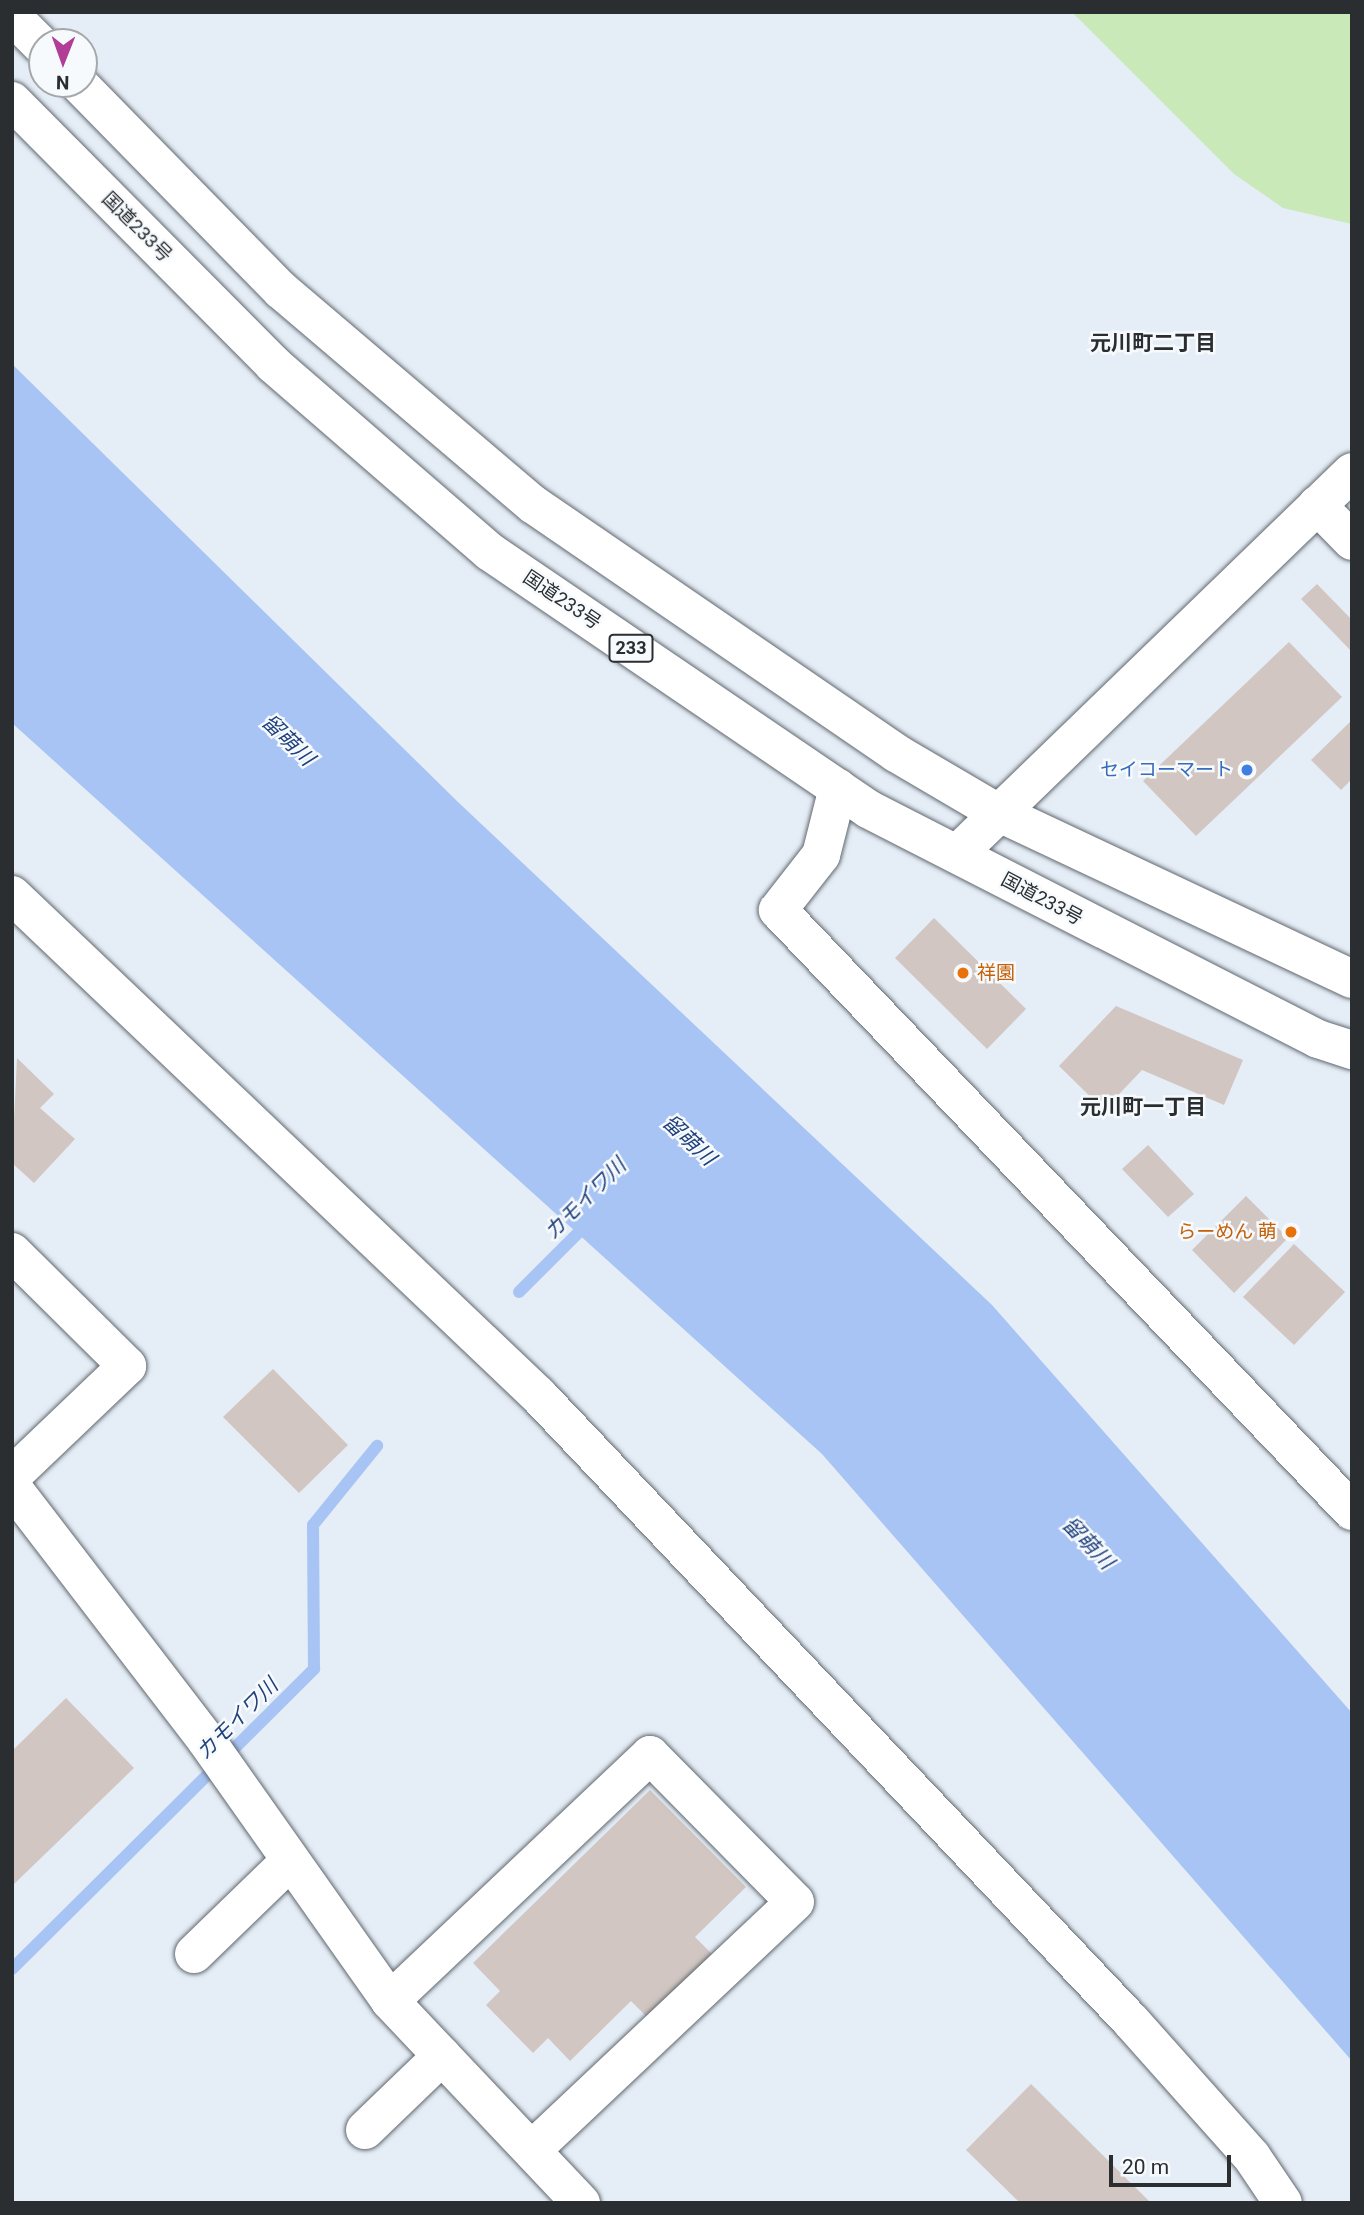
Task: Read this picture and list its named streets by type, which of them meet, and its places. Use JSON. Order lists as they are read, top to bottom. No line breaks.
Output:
{"streets":{"main road":["国道233号","233"]},"districts":["元川町二丁目","元川町一丁目"],"water":["留萌川","カモイワ川"],"places":["セイコーマート","祥園","らーめん 萌"],"scale_bar":"20 m","north":"bottom"}
